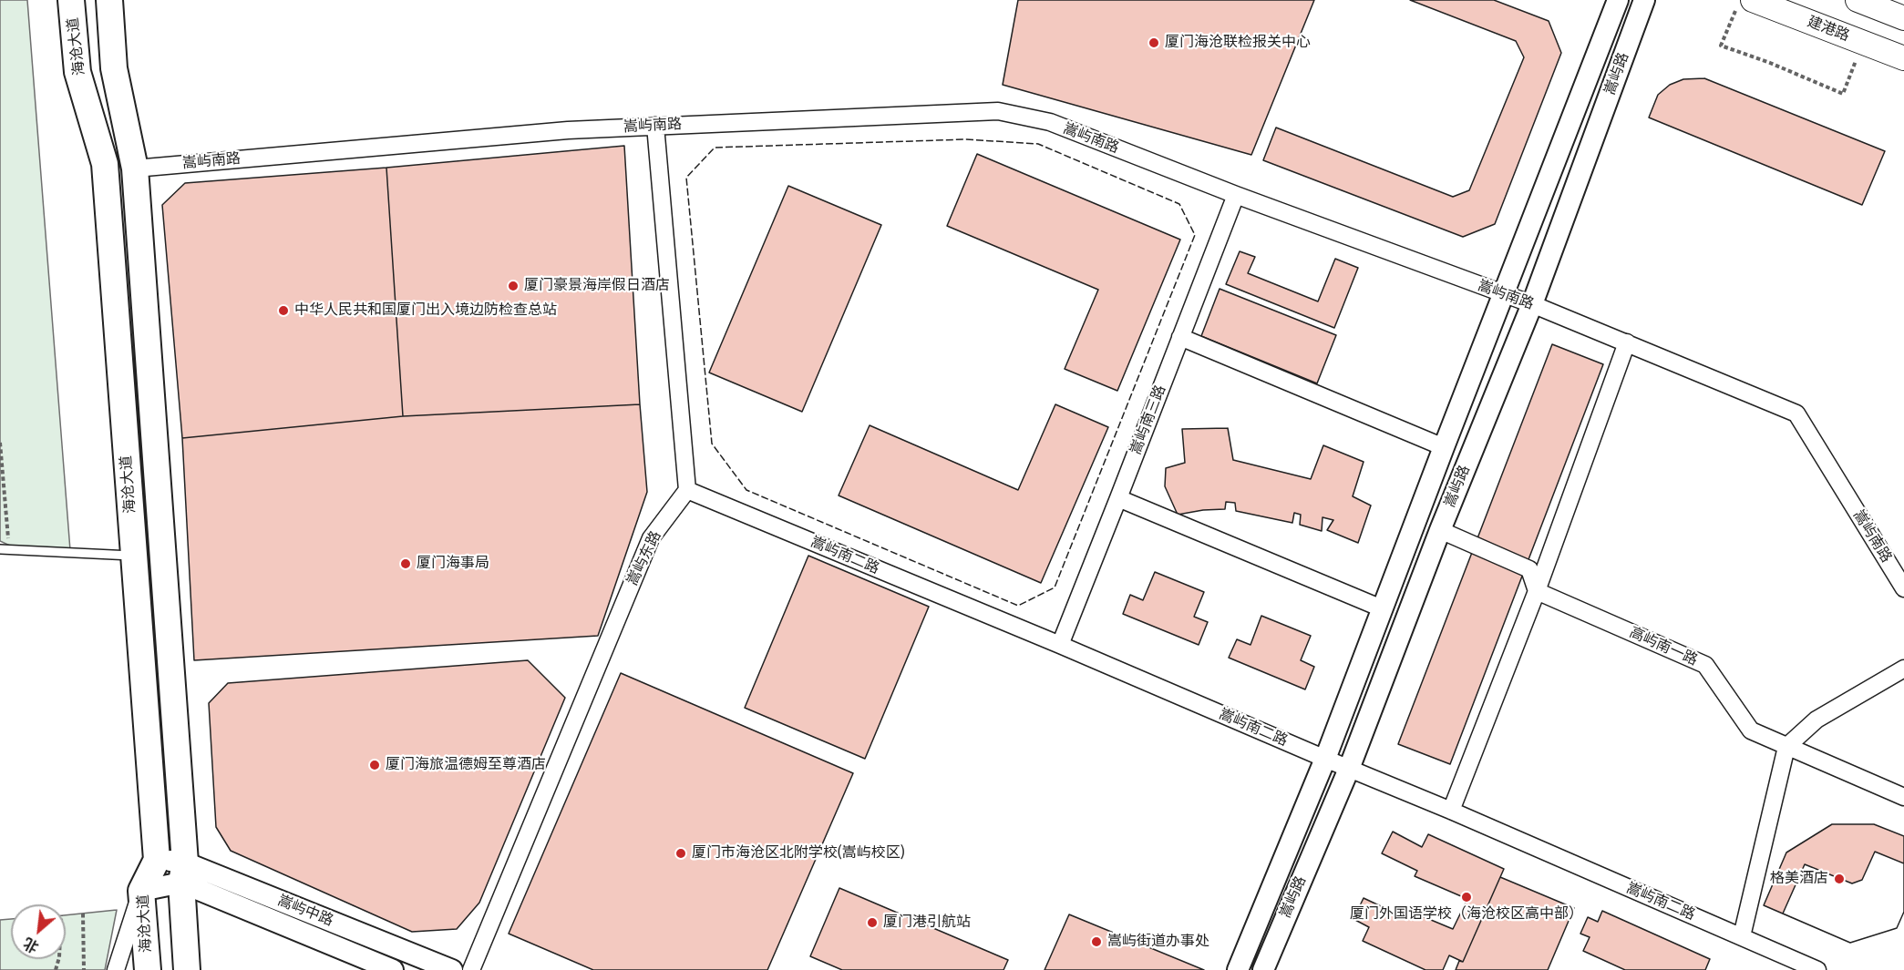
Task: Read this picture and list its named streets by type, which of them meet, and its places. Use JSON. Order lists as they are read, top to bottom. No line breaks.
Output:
{"streets":{"main road":["建港路","海沧大道"],"street":["嵩屿路","嵩屿南路","嵩屿南三路","嵩屿南二路","嵩屿东路","高屿南一路","嵩屿中路"]},"crossings":[["海沧大道","嵩屿南路"],["海沧大道","嵩屿中路"],["嵩屿路","嵩屿南路"],["嵩屿路","嵩屿南二路"],["嵩屿南路","嵩屿南三路"],["嵩屿南三路","嵩屿南二路"],["嵩屿南二路","嵩屿东路"]],"places":["厦门海沧联检报关中心","厦门豪景海岸假日酒店","中华人民共和国厦门出入境边防检查总站","厦门海事局","厦门海旅温德姆至尊酒店","厦门市海沧区北附学校(嵩屿校区)","格美酒店","厦门外国语学校（海沧校区高中部）","厦门港引航站","嵩屿街道办事处"],"north":"bottom left"}
